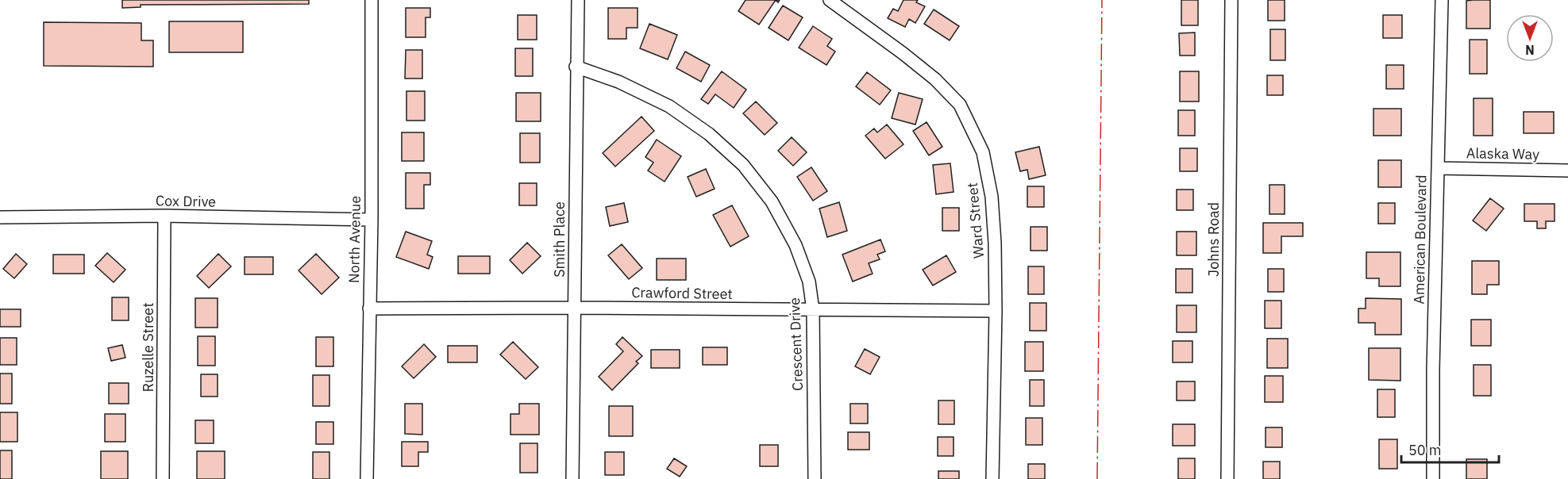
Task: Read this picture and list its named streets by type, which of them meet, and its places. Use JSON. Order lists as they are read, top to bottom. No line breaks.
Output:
{"streets":{"street":["Alaska Way","Cox Drive","Ward Street","North Avenue","Smith Place","Johns Road","American Boulevard","Crawford Street","Crescent Drive","Ruzelle Street"]},"crossings":[["Alaska Way","American Boulevard"],["Cox Drive","North Avenue"],["Cox Drive","Ruzelle Street"],["Ward Street","Crawford Street"],["North Avenue","Crawford Street"],["Smith Place","Crawford Street"],["Smith Place","Crescent Drive"],["Crawford Street","Crescent Drive"]],"scale_bar":"50 m","north":"bottom"}
